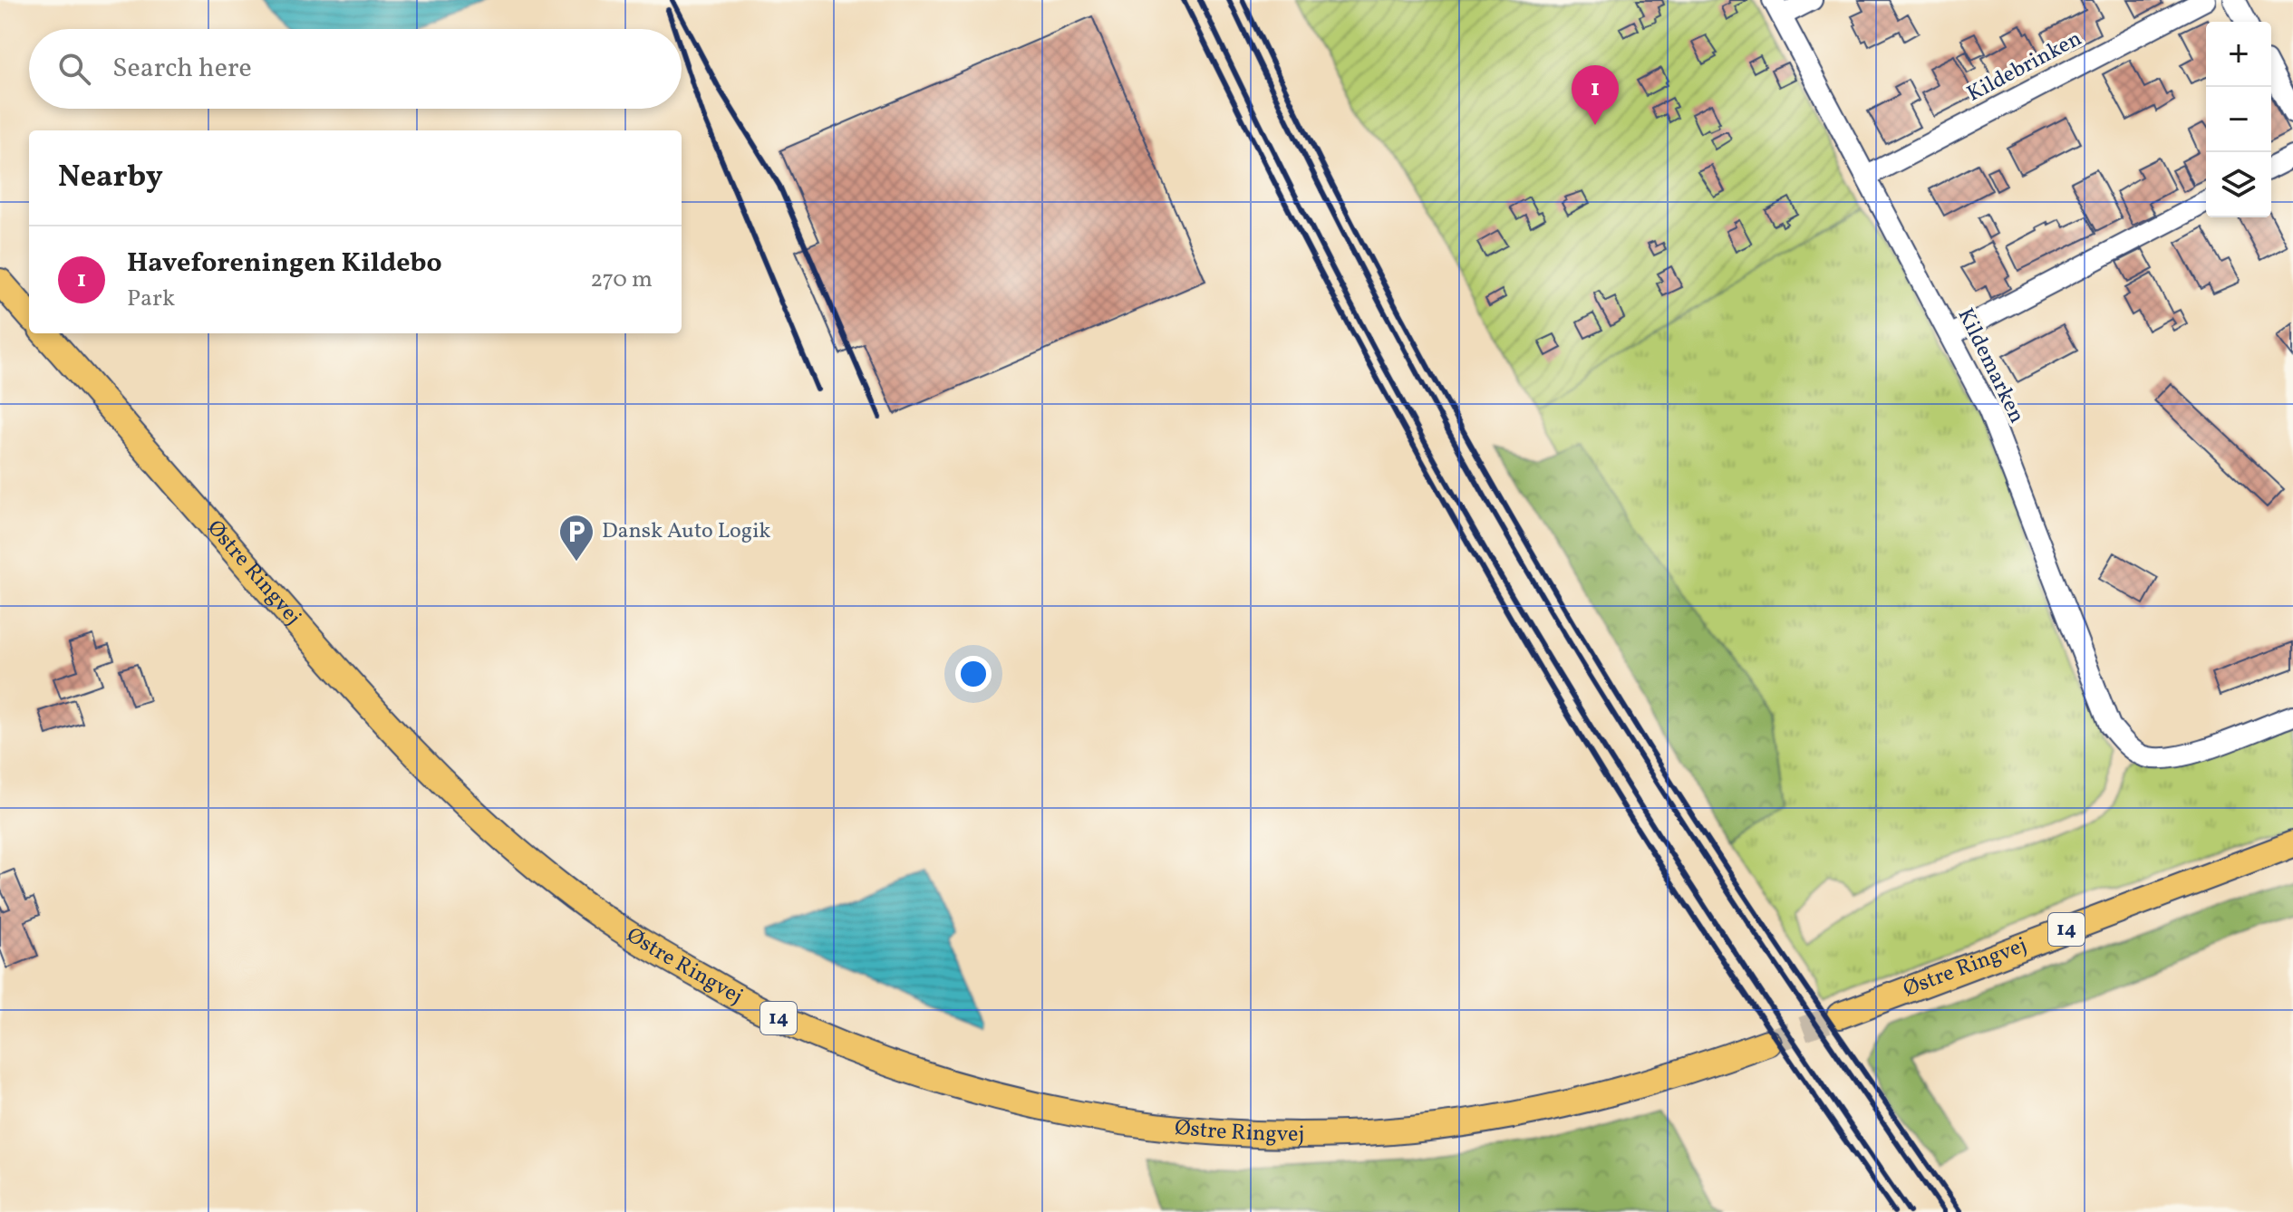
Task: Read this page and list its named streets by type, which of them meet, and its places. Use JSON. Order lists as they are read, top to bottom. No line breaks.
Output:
{"streets":{"main road":["Østre Ringvej","14"],"street":["Kildebrinken","Kildemarken"]},"crossings":[["Kildebrinken","Kildemarken"]],"places":{"parking":["Dansk Auto Logik"]},"page":{"map_buttons":["+","−"],"search":"Search here","pins":"1","heading":"Nearby","list":[{"mark":"1","name":"Haveforeningen Kildebo","note":"Park","value":"270 m"}]}}
